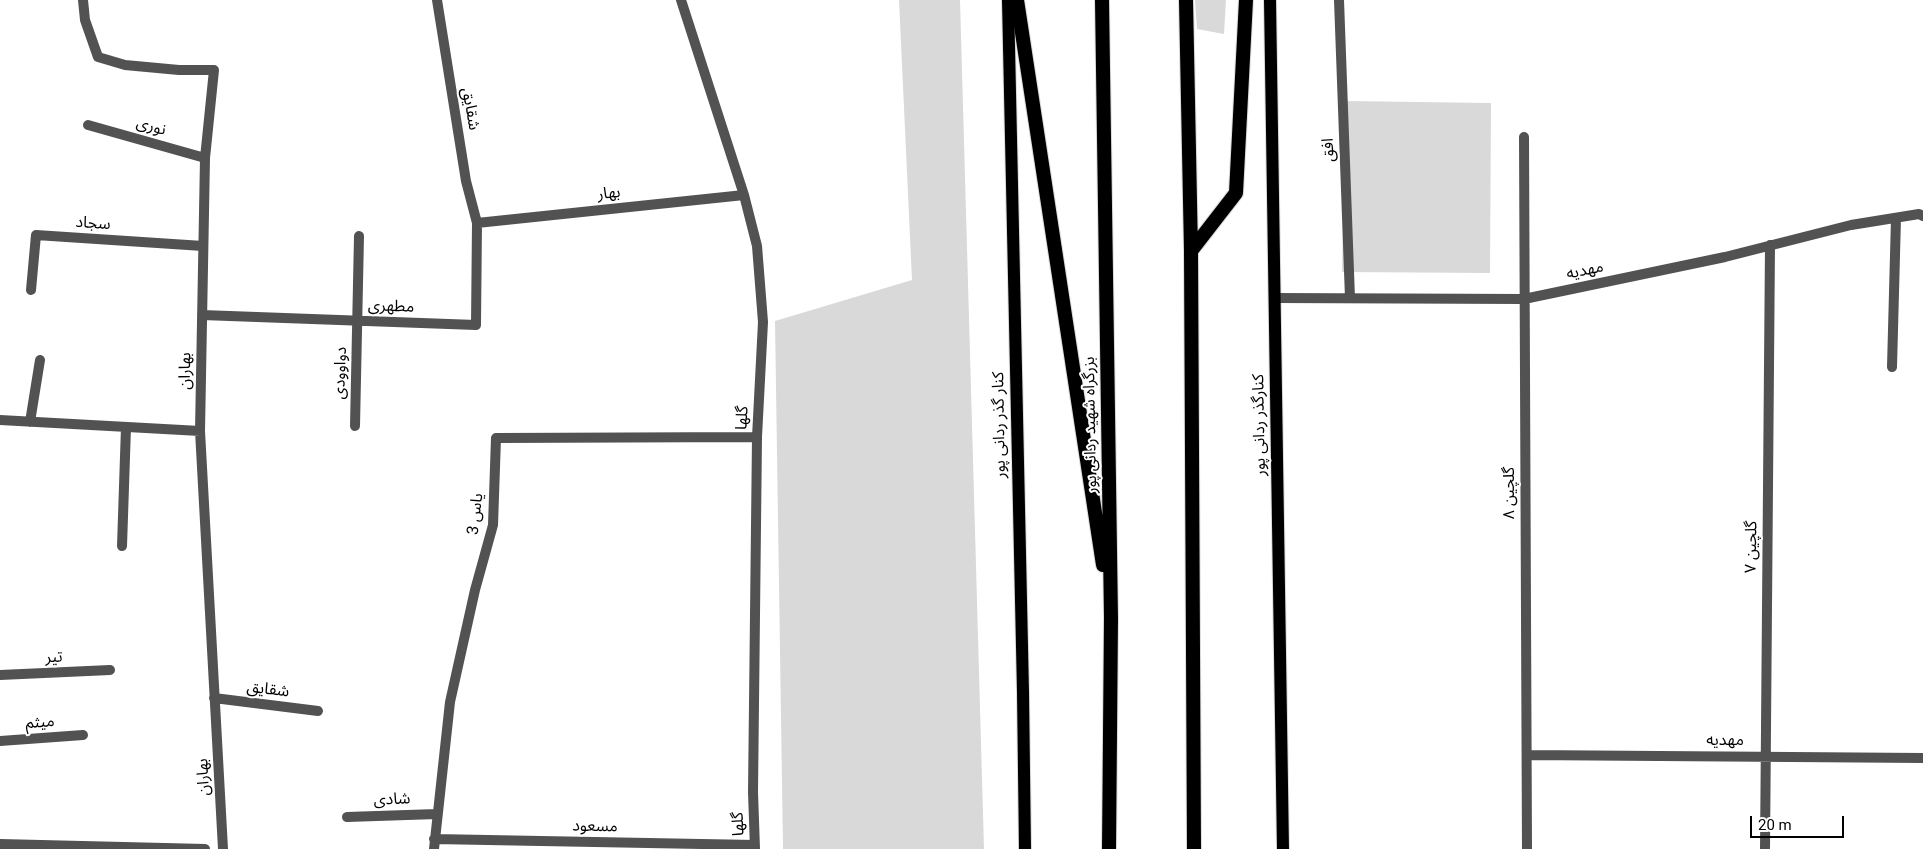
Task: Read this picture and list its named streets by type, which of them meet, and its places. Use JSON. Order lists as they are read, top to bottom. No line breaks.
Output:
{"streets":{"highway":["بزرگراه شهید ردانی پور"],"main road":["کنار گذر ردانی پور","کنارگذر ردانی پور"],"street":["شقایق","نوری","افق","بهار","سجاد","مهدیه","مطهری","بهاران","دواوودی","گلها","گلچین ۸","یاس 3","گلچین ۷","تیر","میثم","شادی","مسعود"]},"crossings":[["شقایق","بهار"],["شقایق","مطهری"],["شقایق","بهاران"],["نوری","بهاران"],["افق","مهدیه"],["بهار","مطهری"],["بهار","گلها"],["سجاد","بهاران"],["مهدیه","کنارگذر ردانی پور"],["مهدیه","گلچین ۸"],["مهدیه","گلچین ۷"],["مطهری","بهاران"],["مطهری","دواوودی"],["گلها","یاس 3"],["گلها","مسعود"],["یاس 3","شادی"],["یاس 3","مسعود"]],"scale_bar":"20 m"}
